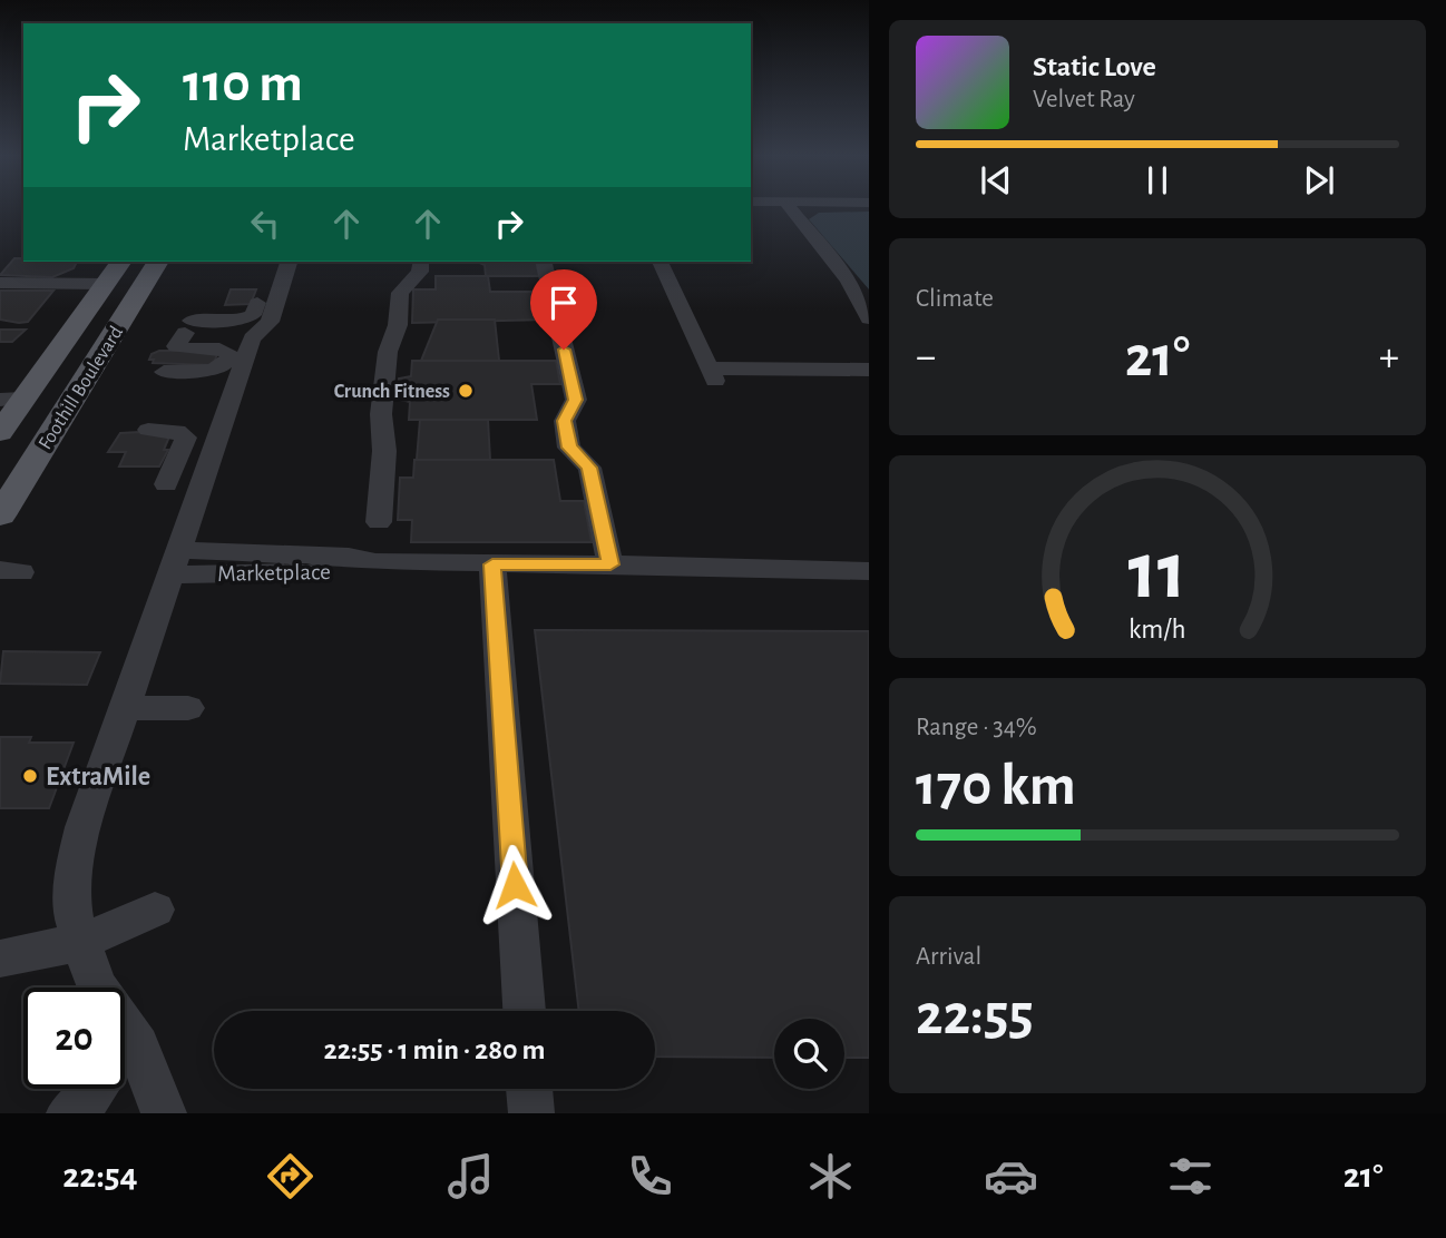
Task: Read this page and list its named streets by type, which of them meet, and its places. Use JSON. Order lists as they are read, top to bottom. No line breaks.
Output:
{"streets":{"main road":["Foothill Boulevard"],"lane":["Marketplace"]},"places":["Crunch Fitness","ExtraMile"],"page":{"turn":["110 m","Marketplace"],"song":["Static Love","Velvet Ray"],"tile":["Climate",["Range · 34%","170 km"],["Arrival","22:55"]],"heat":["−","21°","+"],"limit":"20","trip":"22:55 · 1 min · 280 m","tabs":["22:54","21°"],"gauge":["11","km/h"]}}
